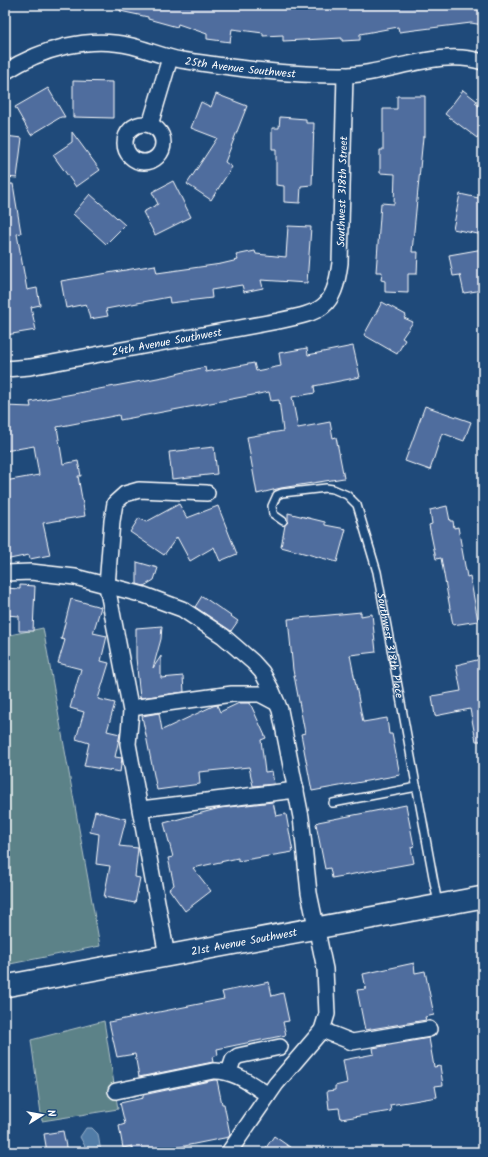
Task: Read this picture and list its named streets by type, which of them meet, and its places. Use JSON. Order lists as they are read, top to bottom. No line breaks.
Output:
{"streets":{"main road":["21st Avenue Southwest"],"street":["25th Avenue Southwest","Southwest 318th Street","24th Avenue Southwest"],"lane":["Southwest 318th Place"]},"crossings":[["25th Avenue Southwest","Southwest 318th Street"],["Southwest 318th Street","24th Avenue Southwest"],["Southwest 318th Place","21st Avenue Southwest"]],"north":"right"}
